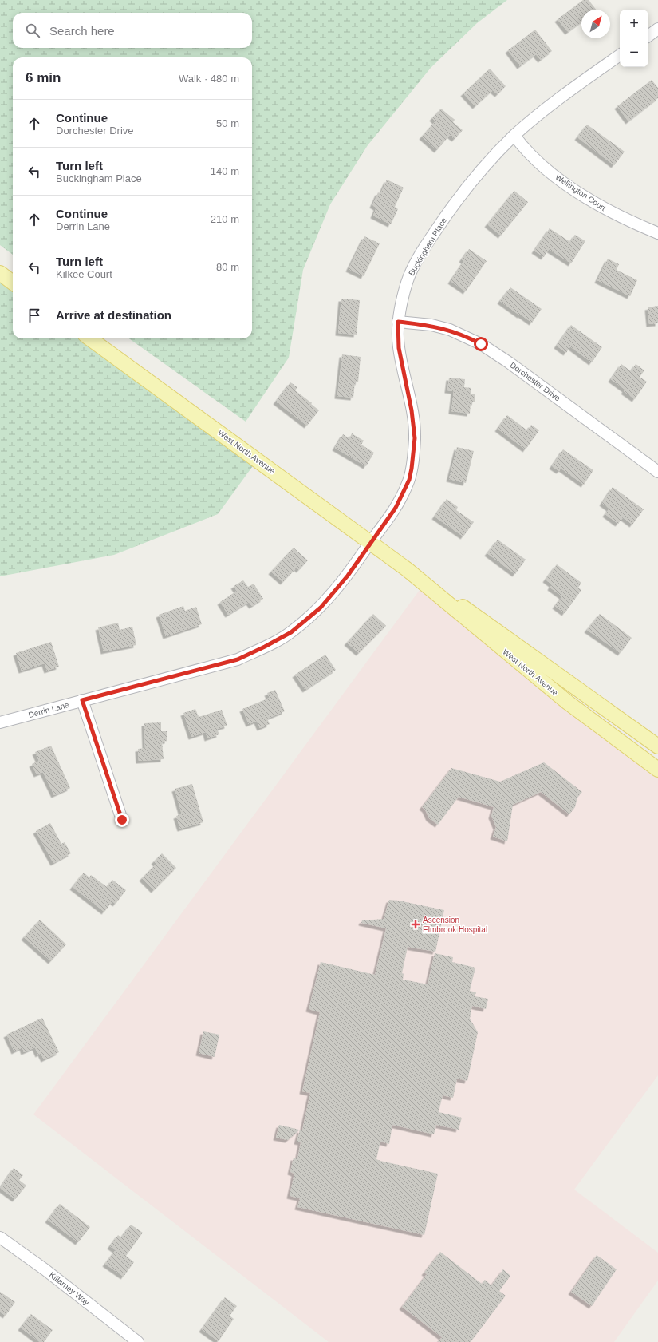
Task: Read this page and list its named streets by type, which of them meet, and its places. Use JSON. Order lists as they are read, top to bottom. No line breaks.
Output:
{"streets":{"main road":["West North Avenue"],"street":["Wellington Court","Buckingham Place","Dorchester Drive","Derrin Lane","Killarney Way"]},"crossings":[["Wellington Court","Buckingham Place"],["Buckingham Place","Dorchester Drive"],["Buckingham Place","West North Avenue"],["Buckingham Place","Derrin Lane"],["West North Avenue","Derrin Lane"]],"places":{"health":["Ascension Elmbrook Hospital"]},"north":"top right","page":{"map_buttons":["+","−"],"search":"Search here","heading":["6 min","Walk · 480 m"],"list":[["Continue","Dorchester Drive","50 m"],["Turn left","Buckingham Place","140 m"],["Continue","Derrin Lane","210 m"],["Turn left","Kilkee Court","80 m"],"Arrive at destination"]}}
